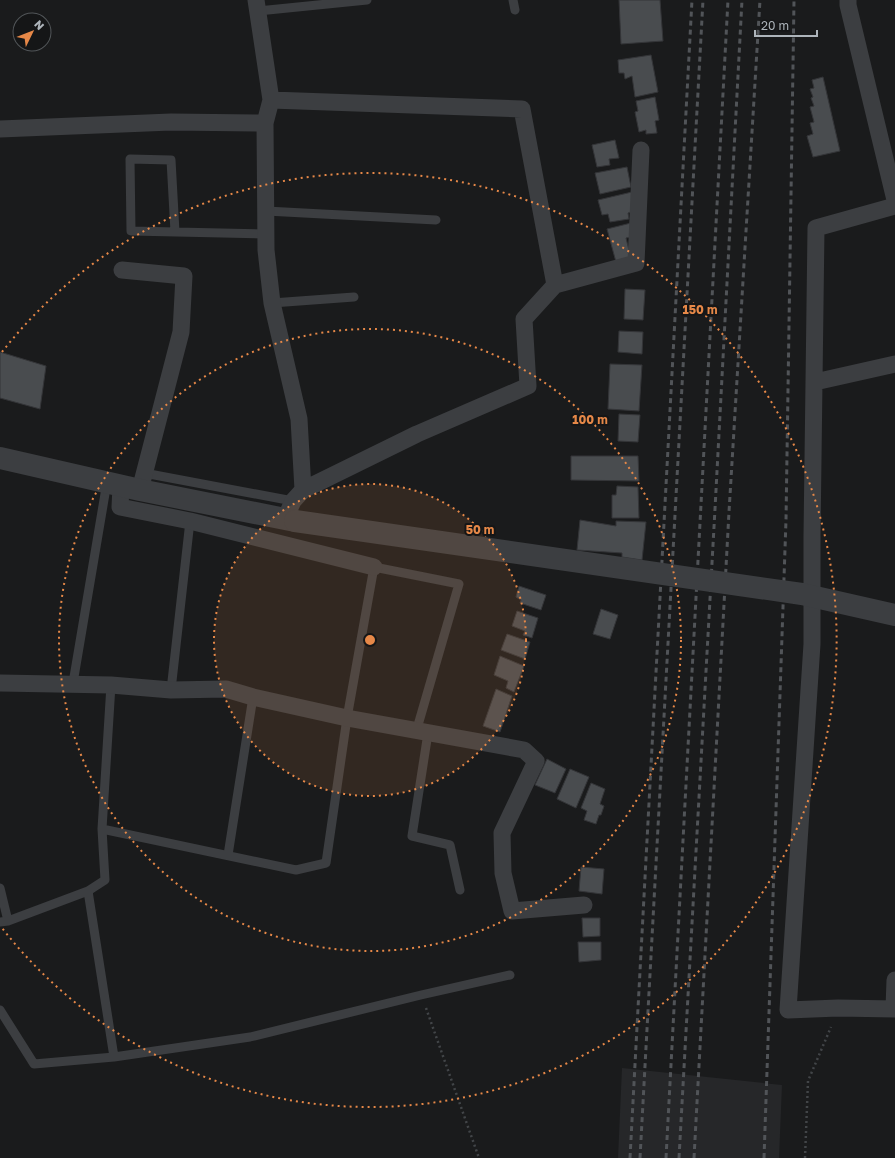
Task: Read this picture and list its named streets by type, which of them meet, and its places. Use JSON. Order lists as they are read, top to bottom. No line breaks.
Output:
{"scale_bar":"20 m","north":"top right","rings":["150 m","100 m","50 m"]}
